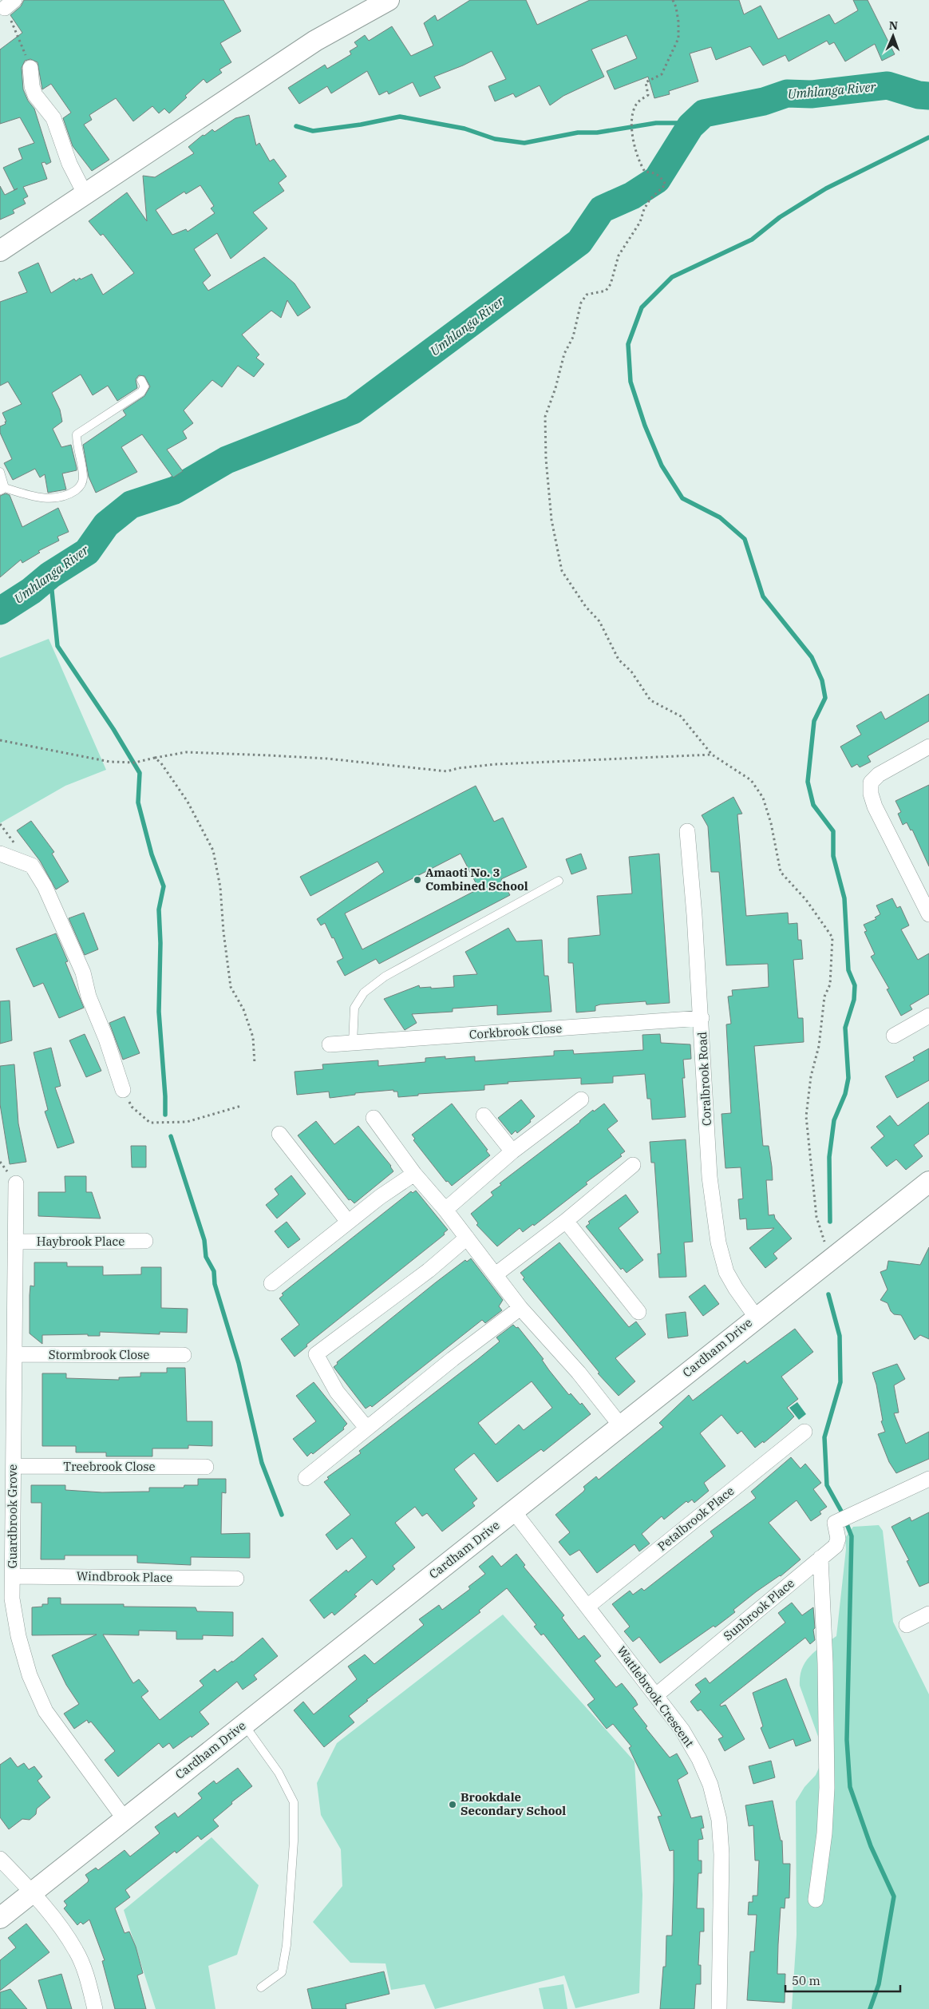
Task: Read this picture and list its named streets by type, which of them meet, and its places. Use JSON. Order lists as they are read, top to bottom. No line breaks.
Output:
{"streets":{"street":["Corkbrook Close","Coralbrook Road","Haybrook Place","Cardham Drive","Stormbrook Close","Treebrook Close","Guardbrook Grove","Petalbrook Place","Windbrook Place","Sunbrook Place","Wattlebrook Crescent"]},"crossings":[["Corkbrook Close","Coralbrook Road"],["Coralbrook Road","Cardham Drive"],["Haybrook Place","Guardbrook Grove"],["Cardham Drive","Guardbrook Grove"],["Cardham Drive","Wattlebrook Crescent"],["Stormbrook Close","Guardbrook Grove"],["Treebrook Close","Guardbrook Grove"],["Guardbrook Grove","Windbrook Place"],["Petalbrook Place","Wattlebrook Crescent"],["Sunbrook Place","Wattlebrook Crescent"]],"water":["Umhlanga River"],"places":["Amaoti No. 3 Combined School","Brookdale Secondary School"],"scale_bar":"50 m","north":"top"}
